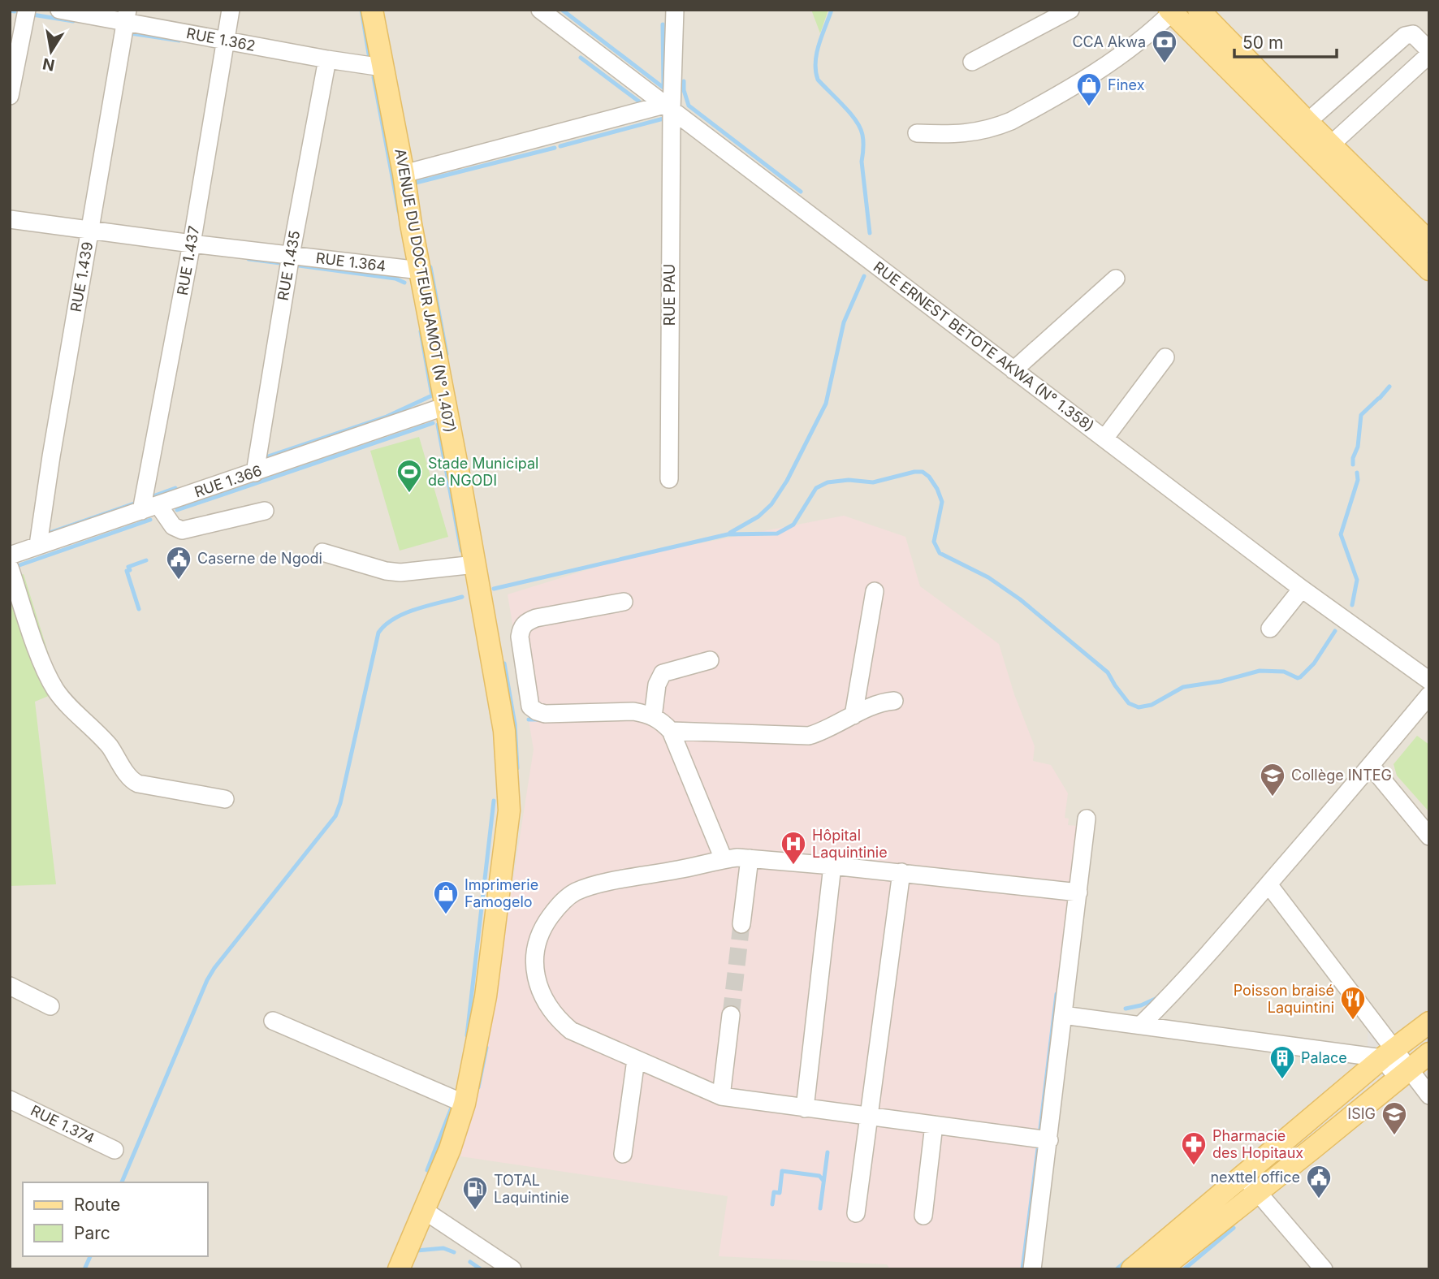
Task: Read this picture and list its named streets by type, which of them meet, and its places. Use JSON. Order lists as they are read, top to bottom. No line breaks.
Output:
{"streets":{"main road":["AVENUE DU DOCTEUR JAMOT (N° 1.407)"],"street":["RUE 1.362","RUE 1.437","RUE 1.364","RUE 1.435","RUE 1.439","RUE PAU","RUE ERNEST BETOTE AKWA (N° 1.358)","RUE 1.366","RUE 1.374"]},"crossings":[["RUE 1.362","RUE 1.437"],["RUE 1.362","RUE 1.435"],["RUE 1.362","RUE 1.439"],["RUE 1.362","AVENUE DU DOCTEUR JAMOT (N° 1.407)"],["RUE 1.437","RUE 1.364"],["RUE 1.437","RUE 1.366"],["RUE 1.364","RUE 1.435"],["RUE 1.364","RUE 1.439"],["RUE 1.364","AVENUE DU DOCTEUR JAMOT (N° 1.407)"],["RUE 1.435","RUE 1.366"],["RUE 1.439","RUE 1.366"],["AVENUE DU DOCTEUR JAMOT (N° 1.407)","RUE 1.366"],["RUE PAU","RUE ERNEST BETOTE AKWA (N° 1.358)"]],"places":{"bank":["CCA Akwa"],"shop":["Finex","Imprimerie Famogelo"],"sports":["Stade Municipal de NGODI"],"public building":["Caserne de Ngodi","nexttel office"],"school or university":["Collège INTEG","ISIG"],"hospital":["Hôpital Laquintinie"],"restaurant":["Poisson braisé Laquintini"],"building":["Palace"],"pharmacy":["Pharmacie des Hopitaux"],"fuel station":["TOTAL Laquintinie"]},"legend":["Route","Parc"],"scale_bar":"50 m","north":"bottom"}
